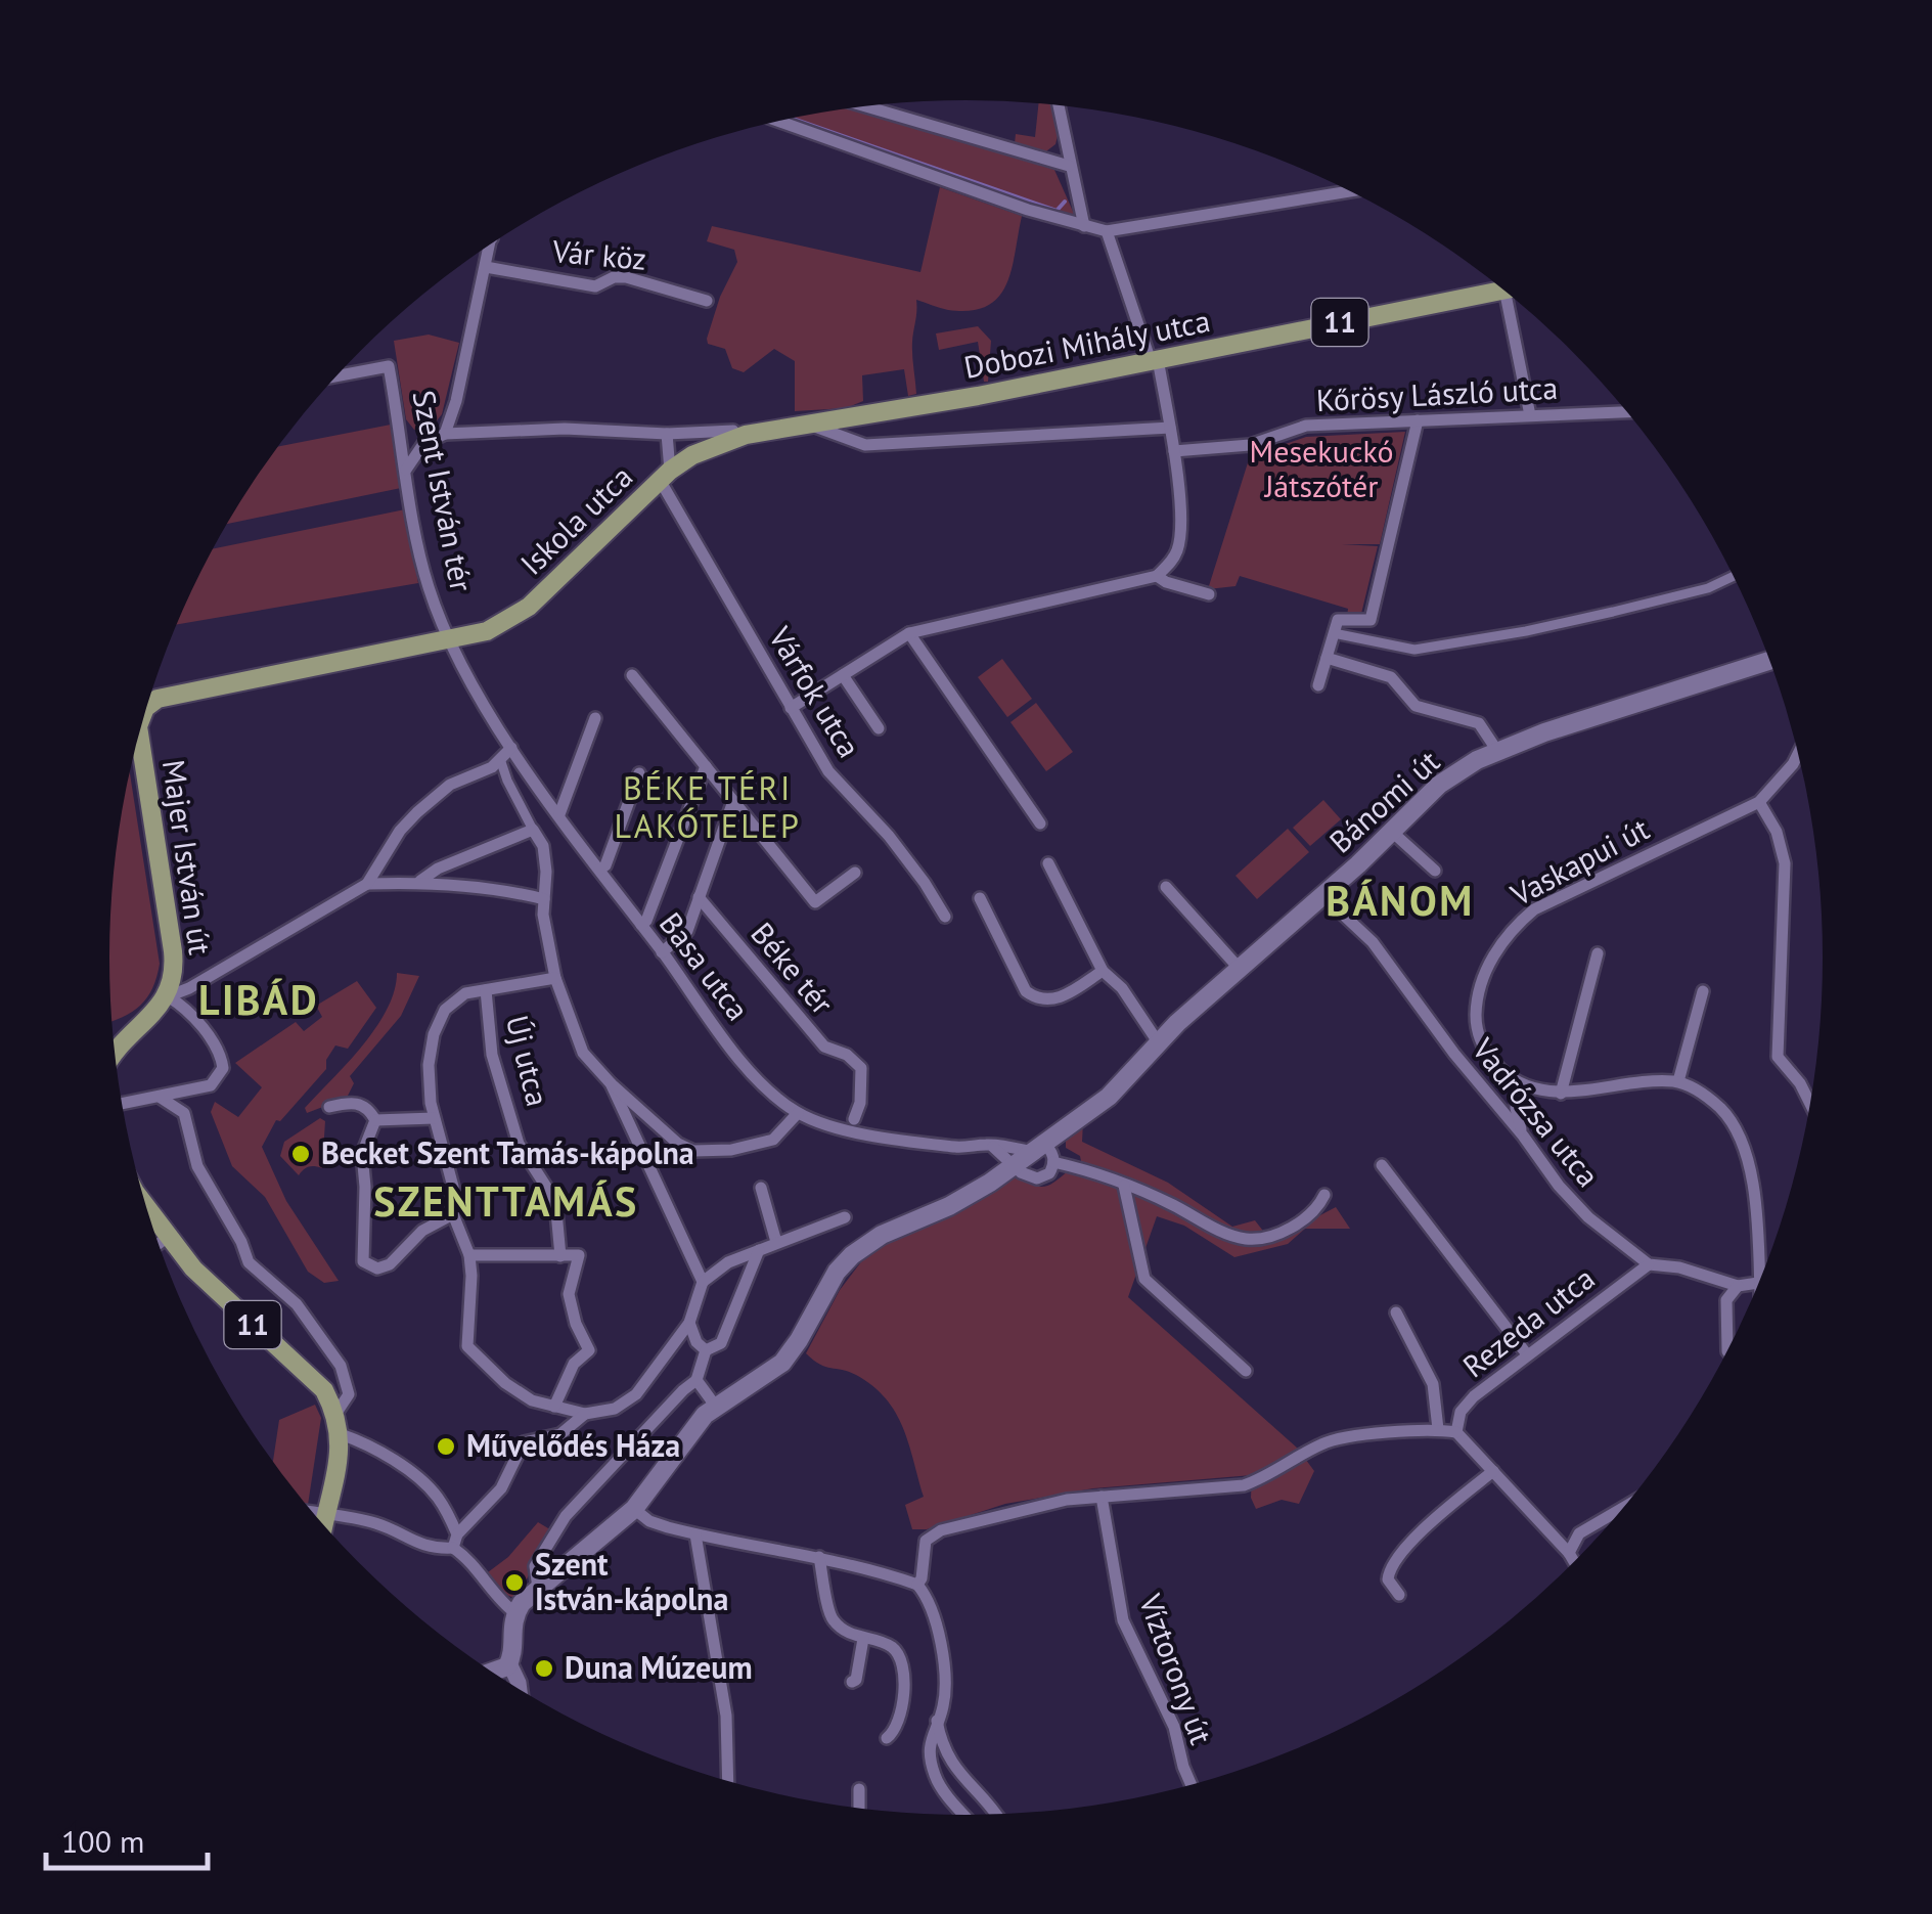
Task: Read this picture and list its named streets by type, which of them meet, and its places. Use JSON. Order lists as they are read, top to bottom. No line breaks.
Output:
{"streets":{"main road":["11","Dobozi Mihály utca","Iskola utca","Bánomi út","Majer István út"],"street":["Vár köz","Kőrösy László utca","Szent István tér","Várfok utca","Vaskapui út","Basa utca","Béke tér","Új utca","Vadrózsa utca","Rezeda utca","Víztorony út"]},"crossings":[["11","Szent István tér"],["11","Iskola utca"],["11","Basa utca"],["Dobozi Mihály utca","Iskola utca"],["Dobozi Mihály utca","Várfok utca"],["Szent István tér","Iskola utca"],["Szent István tér","Basa utca"],["Iskola utca","Várfok utca"],["Iskola utca","Basa utca"],["Bánomi út","Basa utca"],["Bánomi út","Vadrózsa utca"],["Vadrózsa utca","Rezeda utca"]],"districts":["BÉKE TÉRI LAKÓTELEP","BÁNOM","LIBÁD","SZENTTAMÁS"],"parks":["Mesekuckó Játszótér"],"places":["Becket Szent Tamás-kápolna","Művelődés Háza","Szent István-kápolna","Duna Múzeum"],"scale_bar":"100 m"}
